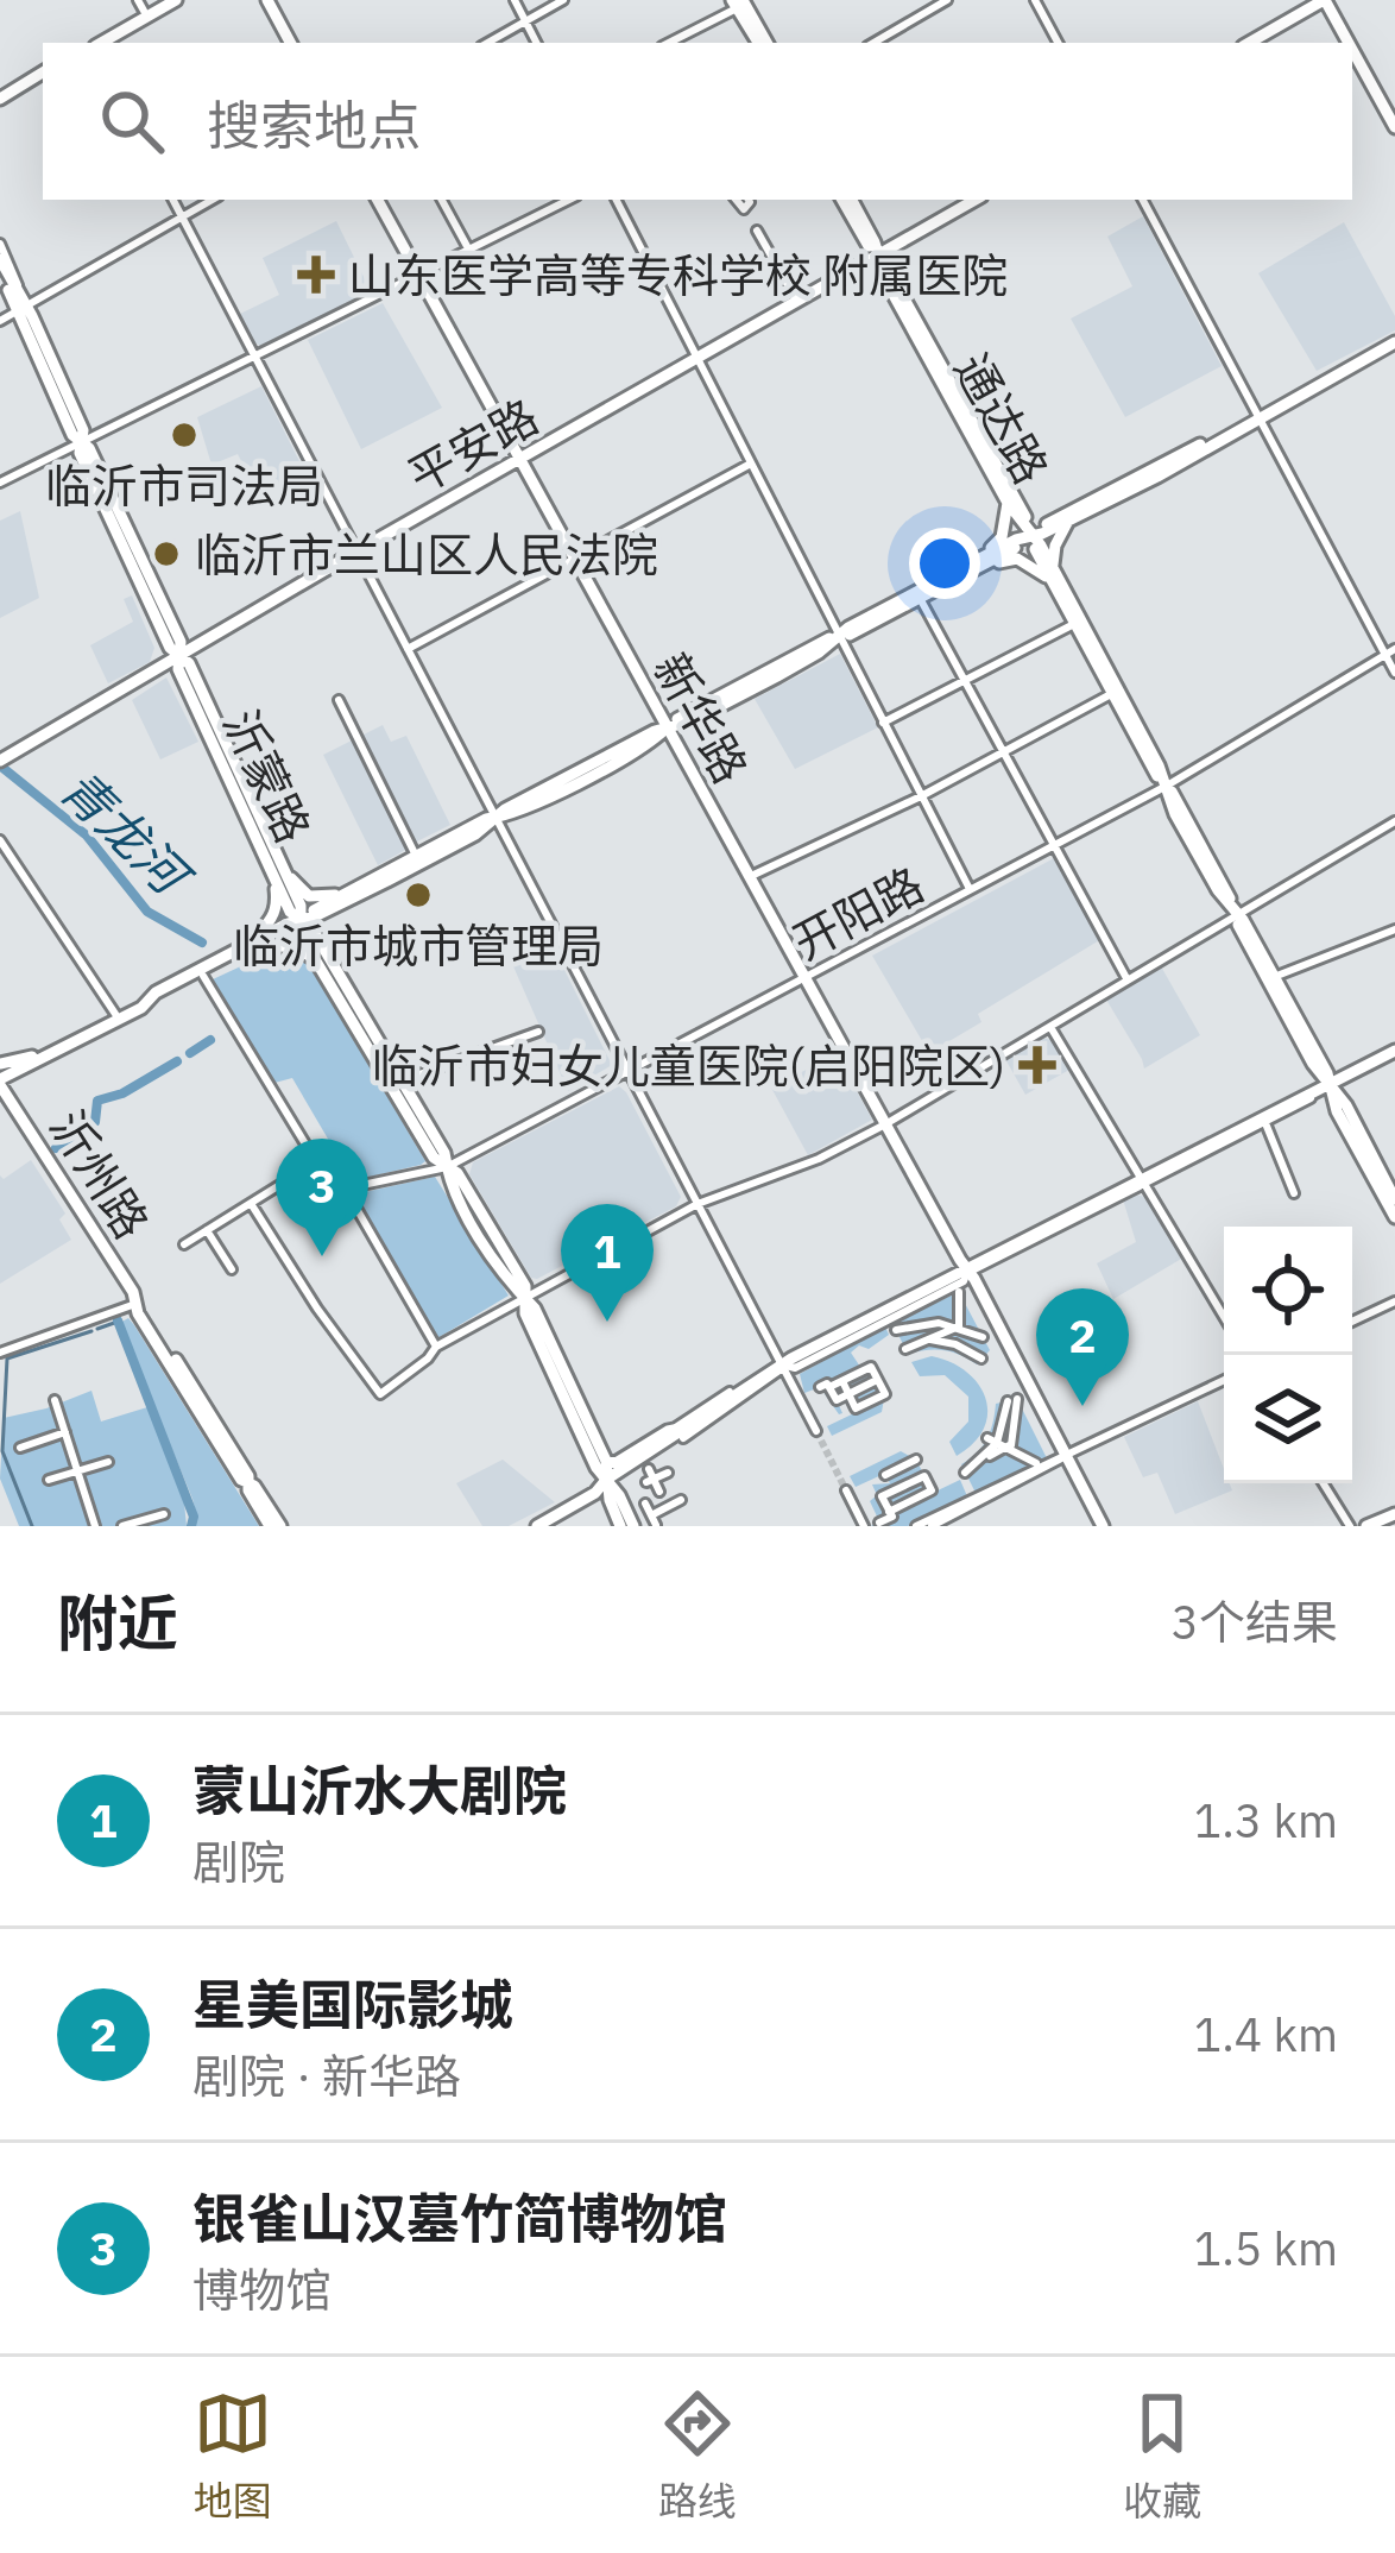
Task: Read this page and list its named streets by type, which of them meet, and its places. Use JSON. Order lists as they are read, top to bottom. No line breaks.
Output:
{"streets":{"main road":["通达路","平安路","新华路","沂蒙路","沂州路"],"street":["开阳路"]},"crossings":[["通达路","平安路"],["通达路","开阳路"],["平安路","新华路"],["平安路","沂蒙路"],["新华路","开阳路"],["沂蒙路","开阳路"]],"water":["青龙河"],"places":{"health":["山东医学高等专科学校 附属医院","临沂市妇女儿童医院(启阳院区)"],"other":["临沂市司法局","临沂市兰山区人民法院","临沂市城市管理局"]},"page":{"search":"搜索地点","pins":["3","1","2"],"heading":["附近","3个结果"],"list":[{"mark":"1","name":"蒙山沂水大剧院","note":"剧院","value":"1.3 km"},{"mark":"2","name":"星美国际影城","note":"剧院 · 新华路","value":"1.4 km"},{"mark":"3","name":"银雀山汉墓竹简博物馆","note":"博物馆","value":"1.5 km"}],"nav":["地图","路线","收藏"]}}
